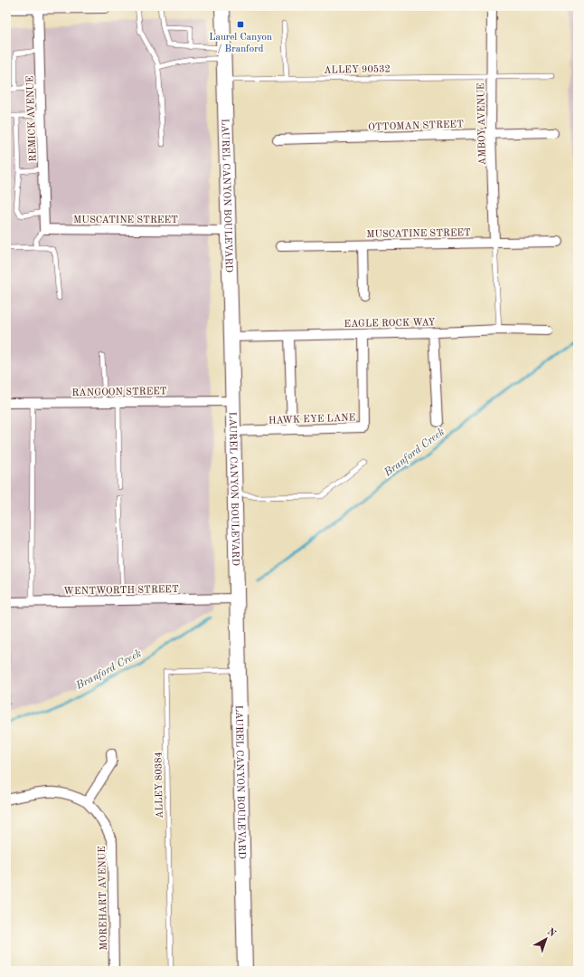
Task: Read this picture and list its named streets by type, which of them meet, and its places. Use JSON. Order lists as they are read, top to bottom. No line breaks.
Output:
{"streets":{"main road":["LAUREL CANYON BOULEVARD"],"street":["REMICK AVENUE","AMBOY AVENUE","OTTOMAN STREET","MUSCATINE STREET","EAGLE ROCK WAY","RANGOON STREET","HAWK EYE LANE","WENTWORTH STREET","MOREHART AVENUE"],"lane":["ALLEY 90532","ALLEY 80384"]},"crossings":[["ALLEY 90532","AMBOY AVENUE"],["ALLEY 90532","LAUREL CANYON BOULEVARD"],["REMICK AVENUE","MUSCATINE STREET"],["AMBOY AVENUE","OTTOMAN STREET"],["AMBOY AVENUE","MUSCATINE STREET"],["LAUREL CANYON BOULEVARD","MUSCATINE STREET"],["LAUREL CANYON BOULEVARD","EAGLE ROCK WAY"],["LAUREL CANYON BOULEVARD","RANGOON STREET"],["LAUREL CANYON BOULEVARD","HAWK EYE LANE"],["LAUREL CANYON BOULEVARD","WENTWORTH STREET"],["LAUREL CANYON BOULEVARD","ALLEY 80384"],["EAGLE ROCK WAY","HAWK EYE LANE"]],"water":["Branford Creek"],"places":{"transit":["Laurel Canyon / Branford"]},"north":"top right"}
